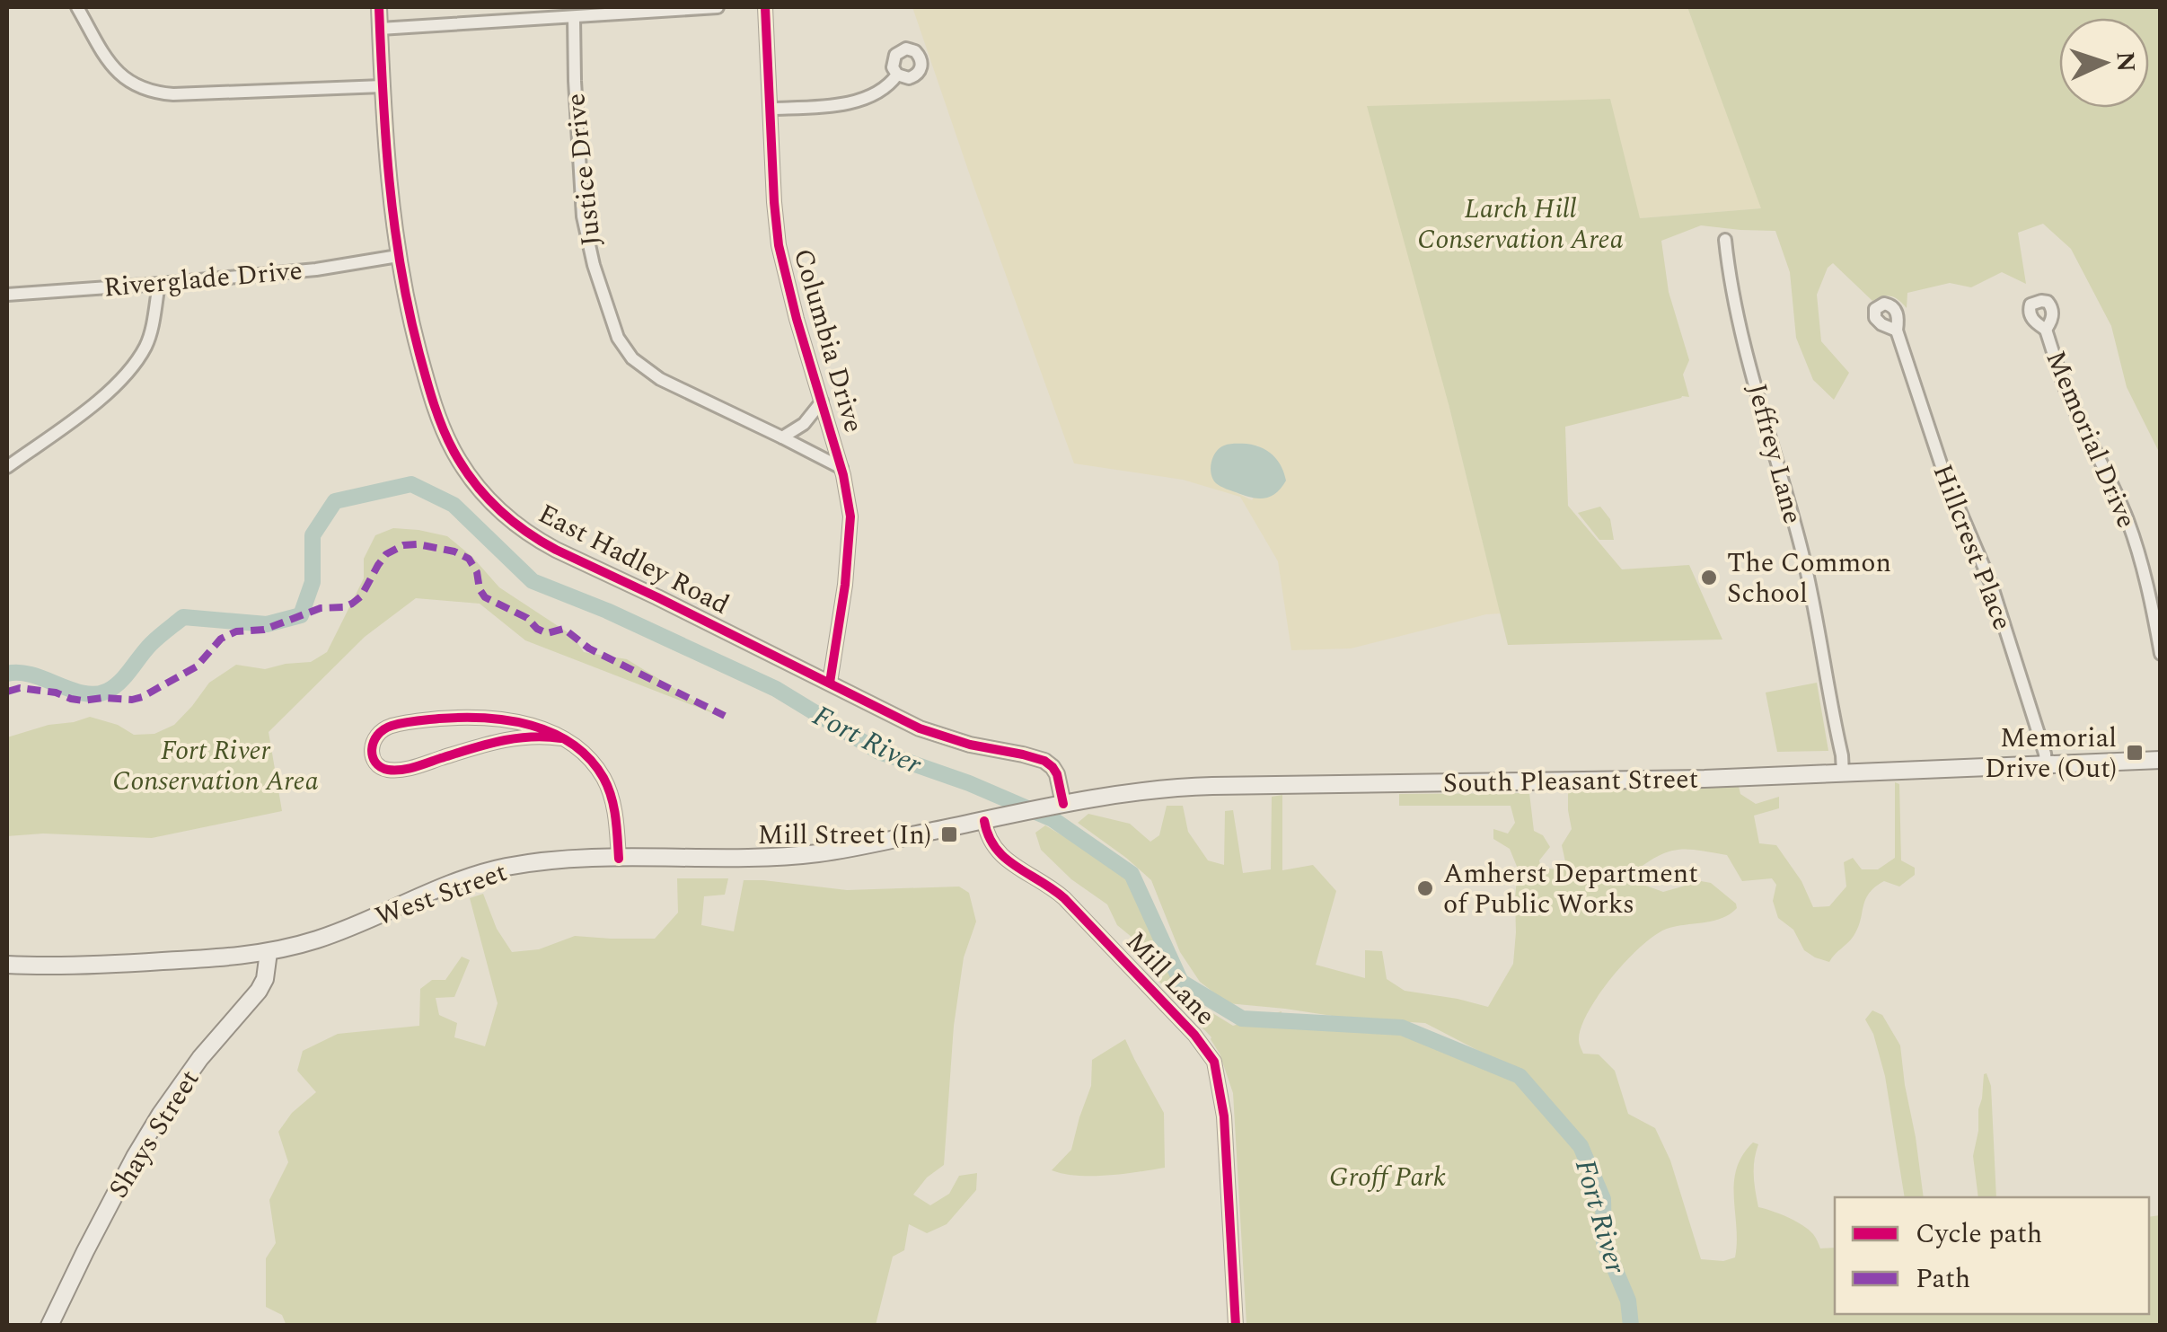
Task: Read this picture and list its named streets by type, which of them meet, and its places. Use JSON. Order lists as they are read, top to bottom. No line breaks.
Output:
{"streets":{"main road":["South Pleasant Street","West Street","Shays Street"],"street":["Justice Drive","Riverglade Drive","Columbia Drive","Memorial Drive","Jeffrey Lane","Hillcrest Place","East Hadley Road","Mill Lane"]},"crossings":[["Justice Drive","Columbia Drive"],["Riverglade Drive","East Hadley Road"],["Columbia Drive","East Hadley Road"],["Jeffrey Lane","South Pleasant Street"],["Hillcrest Place","South Pleasant Street"],["East Hadley Road","South Pleasant Street"],["South Pleasant Street","West Street"],["South Pleasant Street","Mill Lane"],["West Street","Mill Lane"],["West Street","Shays Street"]],"water":["Fort River"],"parks":["Larch Hill Conservation Area","Fort River Conservation Area","Groff Park"],"places":{"other":["The Common School","Amherst Department of Public Works"],"transit":["Memorial Drive (Out)","Mill Street (In)"]},"legend":["Cycle path","Path"],"north":"right"}
